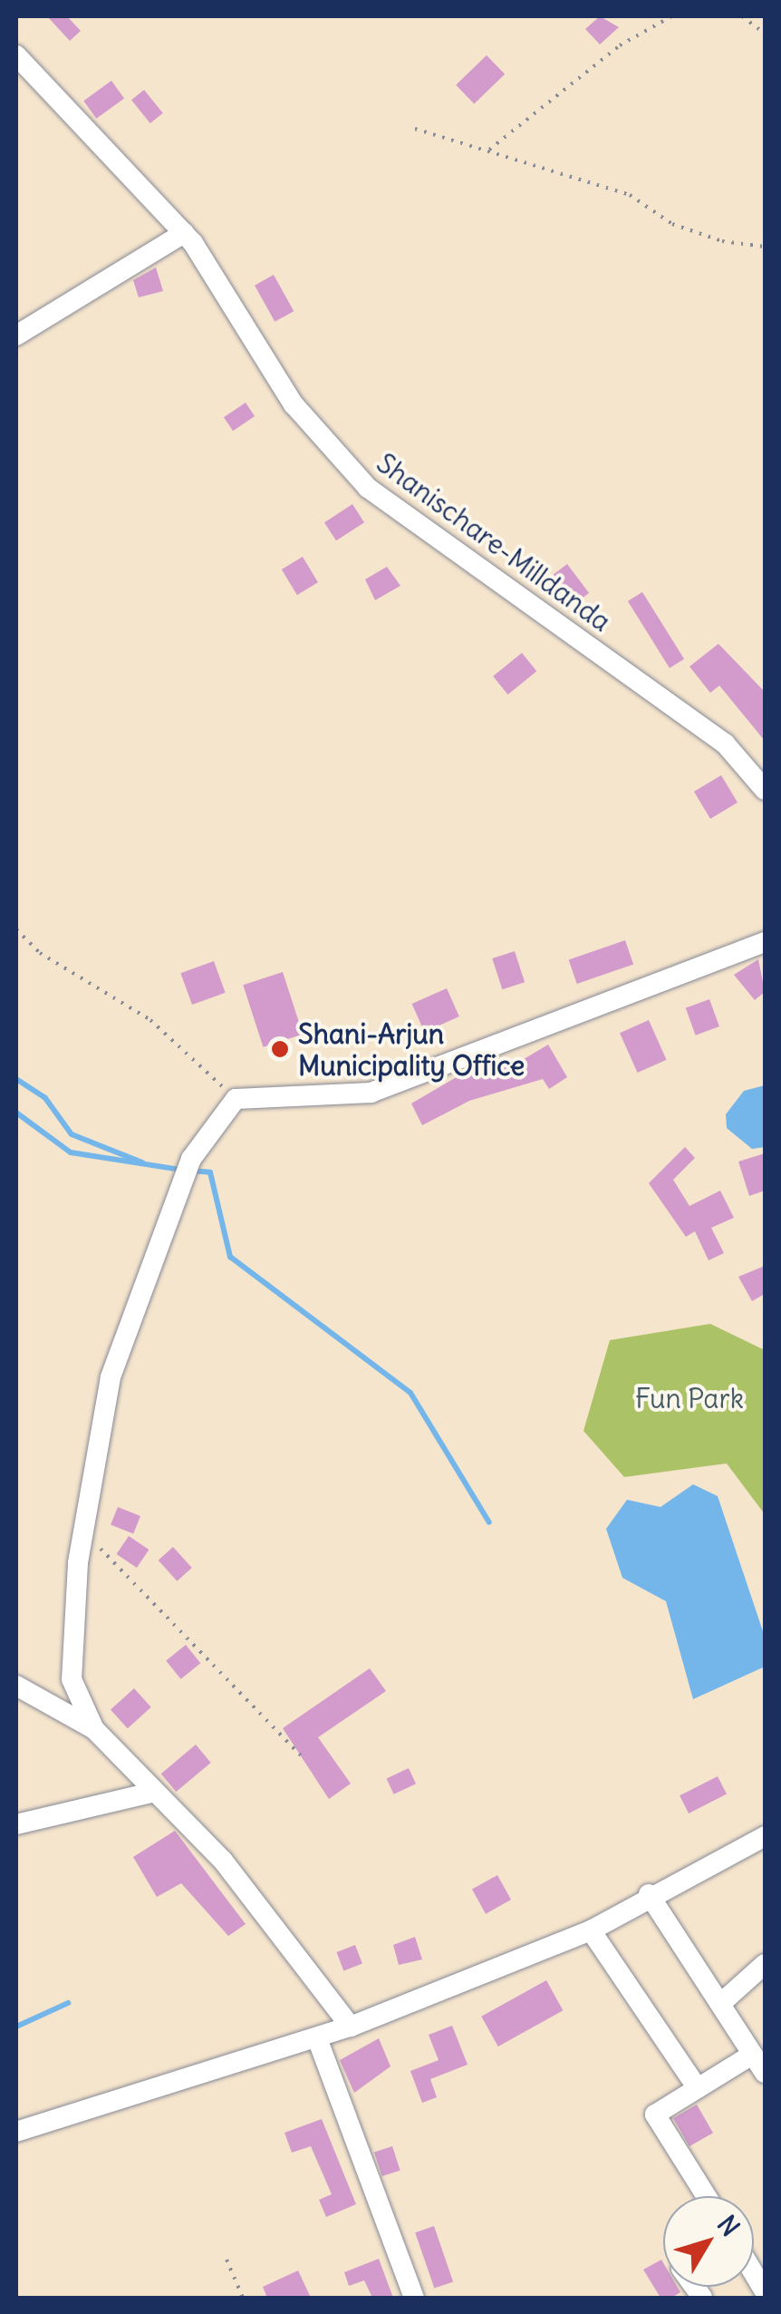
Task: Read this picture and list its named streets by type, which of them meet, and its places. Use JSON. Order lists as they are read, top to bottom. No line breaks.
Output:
{"streets":{"street":["Shanischare-Milldanda"]},"parks":["Fun Park"],"places":["Shani-Arjun Municipality Office"],"north":"top right"}
